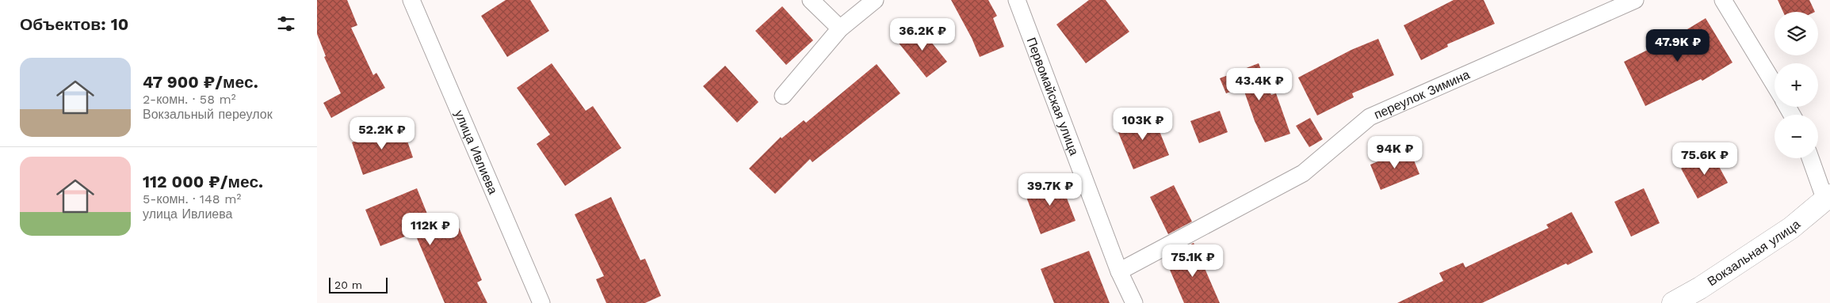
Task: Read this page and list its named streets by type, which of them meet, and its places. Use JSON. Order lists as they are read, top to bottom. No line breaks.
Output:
{"streets":{"street":["переулок Зимина","Первомайская улица","улица Ивлиева","Вокзальная улица"]},"crossings":[["переулок Зимина","Первомайская улица"]],"scale_bar":"20 m","page":{"heading":"Объектов: 10","map_buttons":["+","−"],"price":["36.2K ₽","47.9K ₽","43.4K ₽","103K ₽","52.2K ₽","94K ₽","75.6K ₽","39.7K ₽","112K ₽","75.1K ₽"],"list":[{"name":"47 900 ₽/мес.","note":"2-комн. · 58 m² · Вокзальный переулок"},{"name":"112 000 ₽/мес.","note":"5-комн. · 148 m² · улица Ивлиева"}],"scale":"20 m"}}
